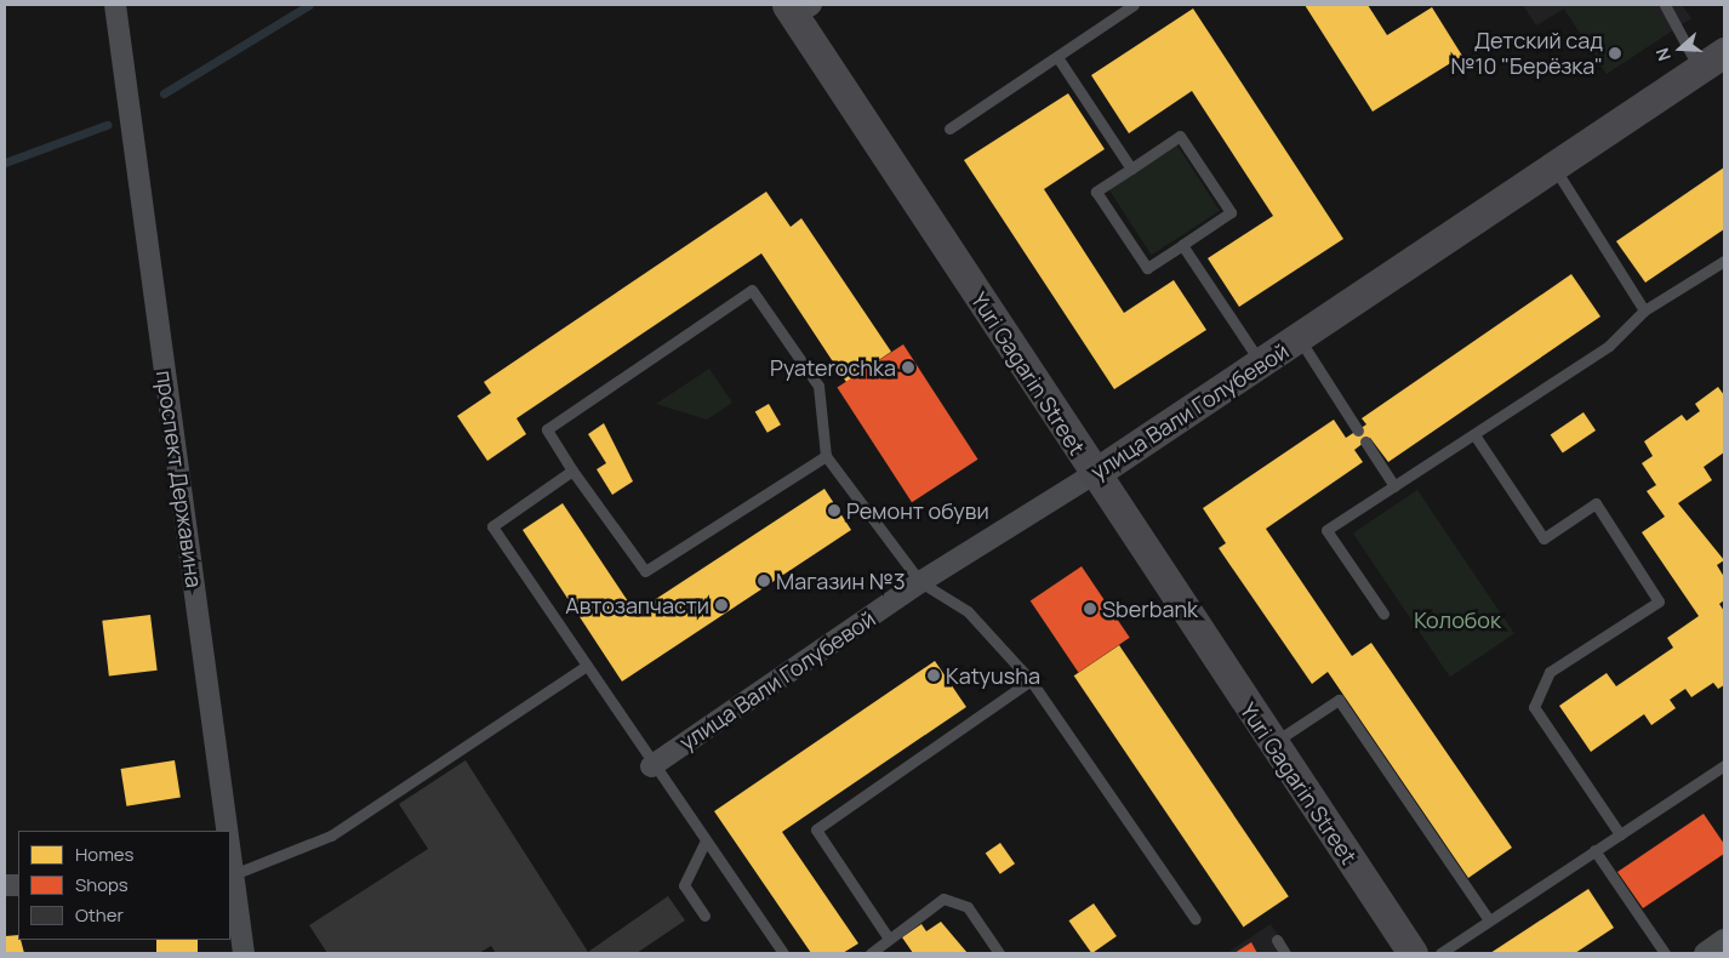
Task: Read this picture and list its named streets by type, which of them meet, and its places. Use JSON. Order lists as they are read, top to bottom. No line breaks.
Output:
{"streets":{"main road":["Yuri Gagarin Street","улица Вали Голубевой"],"street":["проспект Державина"]},"crossings":[["Yuri Gagarin Street","улица Вали Голубевой"]],"parks":["Колобок"],"places":["Детский cад №10 \"Берёзка\"","Pyaterochka","Ремонт обуви","Магазин №3","Автозапчасти","Sberbank","Katyusha"],"legend":["Homes","Shops","Other"],"north":"left"}
